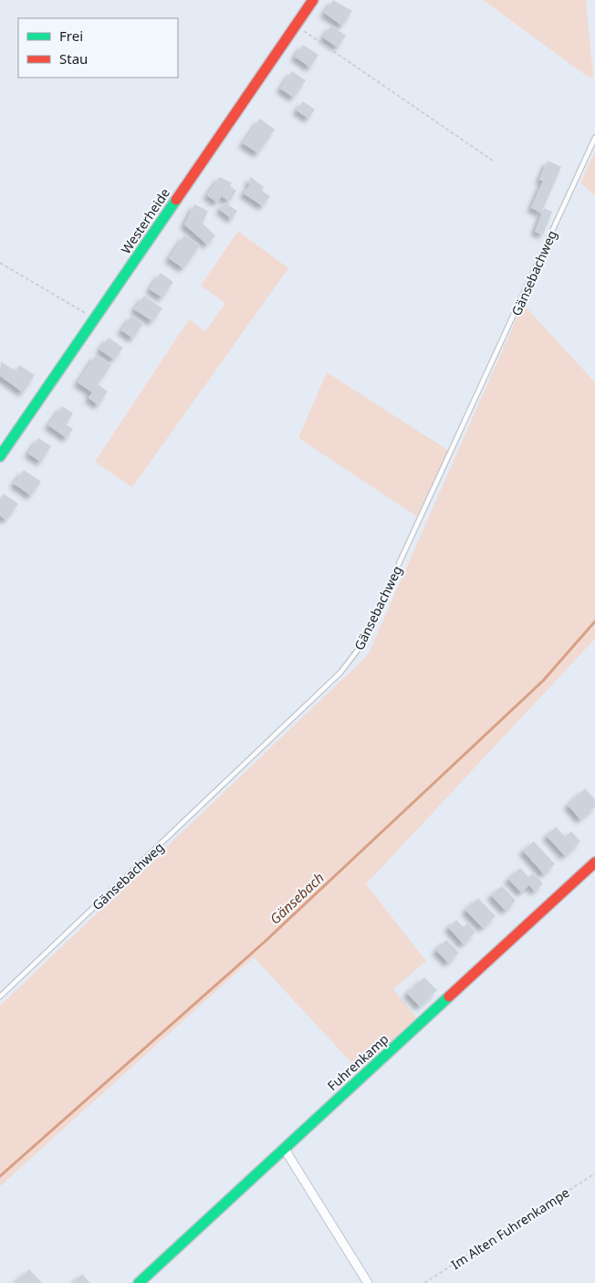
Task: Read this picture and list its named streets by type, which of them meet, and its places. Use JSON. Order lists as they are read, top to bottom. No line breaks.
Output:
{"streets":{"street":["Westerheide","Fuhrenkamp"],"lane":["Gänsebachweg"],"path":["Im Alten Fuhrenkampe"]},"water":["Gänsebach"],"legend":["Frei","Stau"]}
